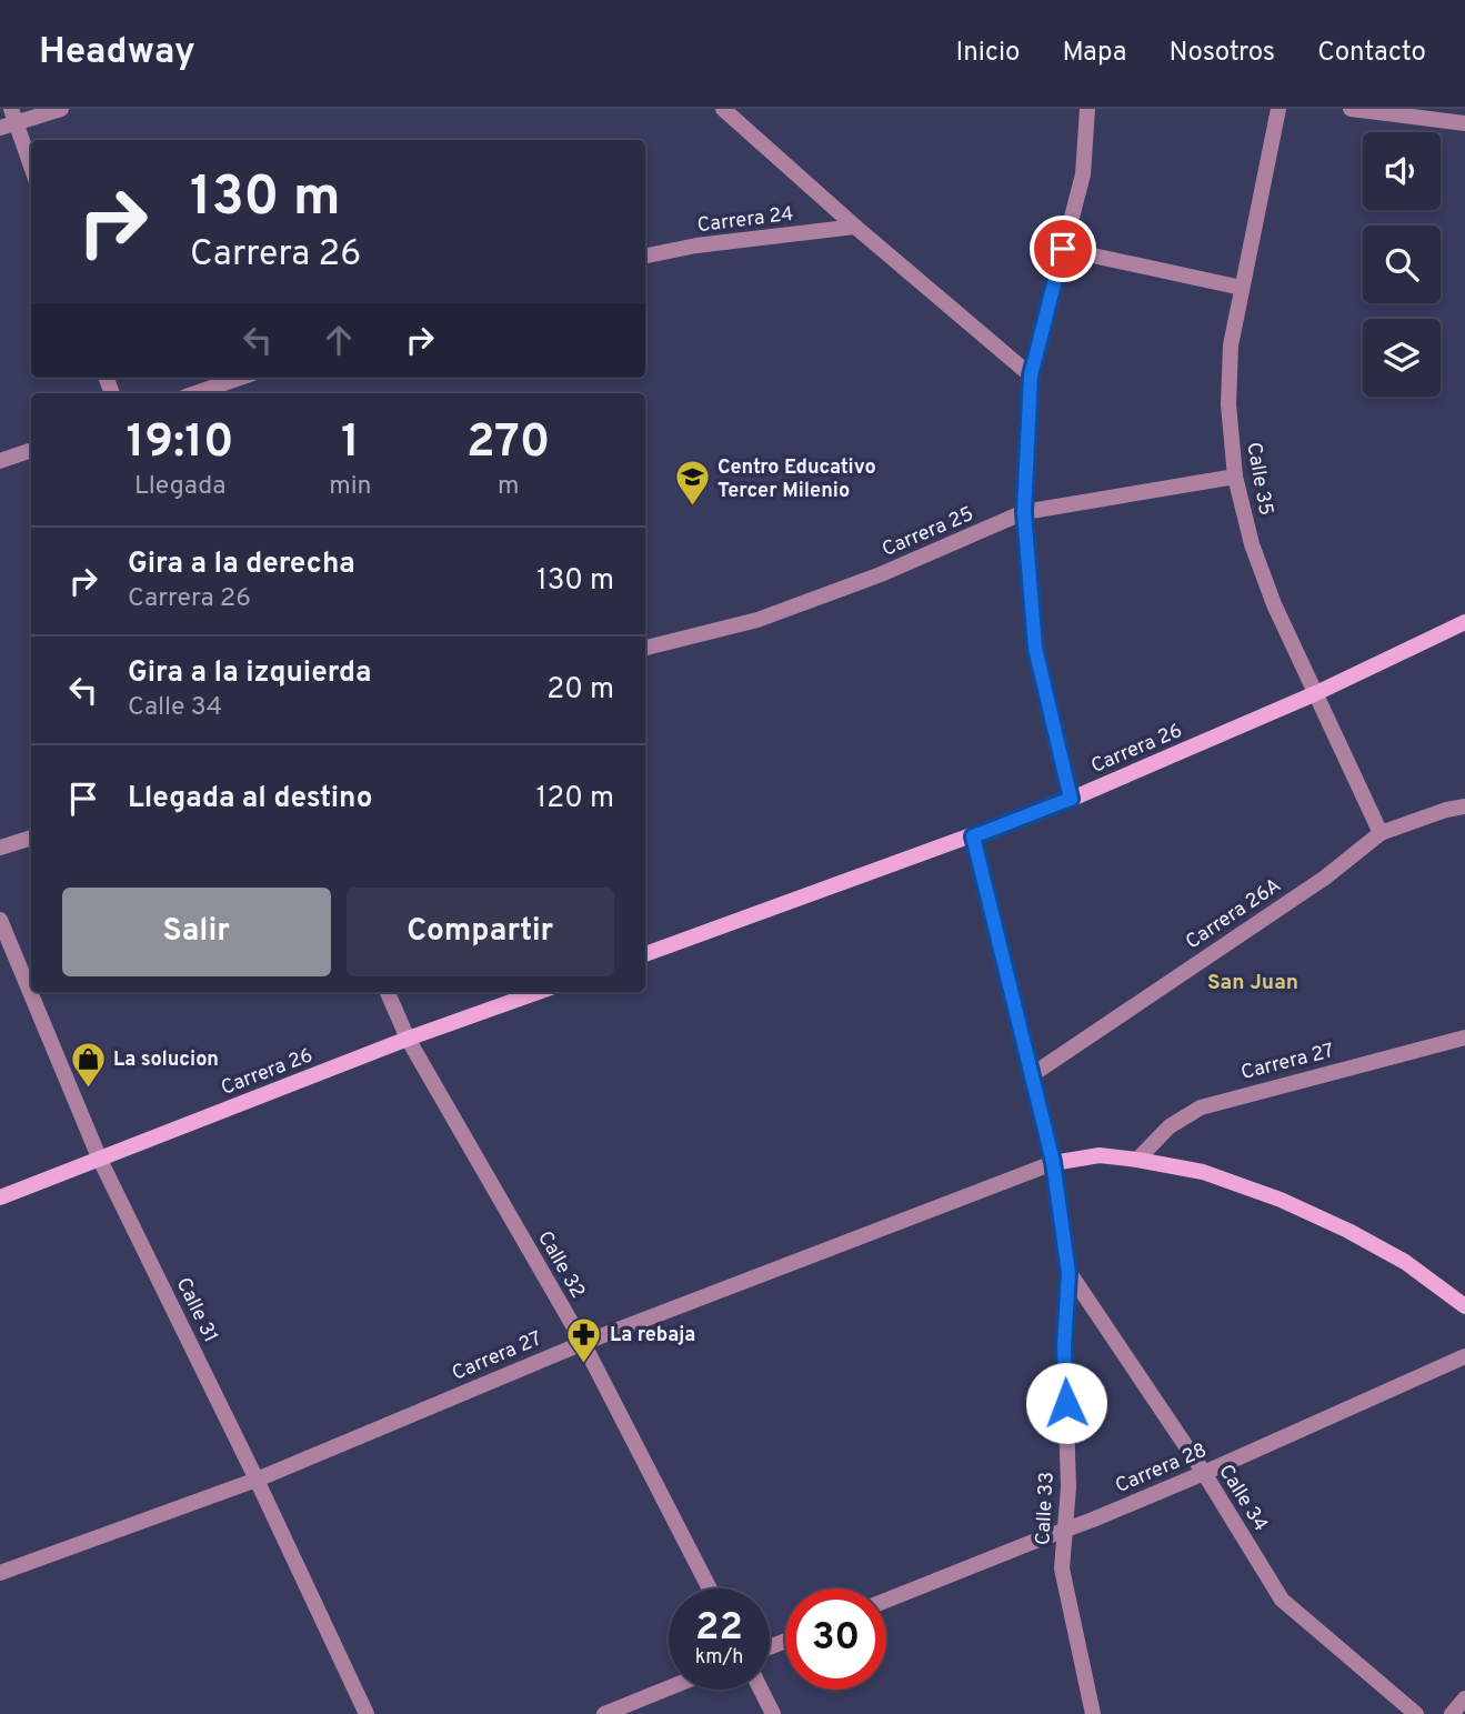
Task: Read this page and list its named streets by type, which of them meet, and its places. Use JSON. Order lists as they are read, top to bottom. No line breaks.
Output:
{"streets":{"main road":["Carrera 26","Calle 33"],"street":["Carrera 24","Calle 35","Carrera 25","Carrera 26A","Carrera 27","Calle 32","Calle 31","Carrera 28","Calle 34"]},"crossings":[["Calle 35","Carrera 25"],["Calle 35","Carrera 26"],["Calle 35","Carrera 26A"],["Carrera 26","Calle 32"],["Carrera 26","Calle 31"],["Carrera 26","Calle 33"],["Carrera 26A","Calle 33"],["Carrera 27","Calle 32"],["Carrera 27","Calle 31"],["Carrera 27","Calle 33"],["Carrera 28","Calle 34"],["Calle 34","Calle 33"]],"districts":["San Juan"],"places":{"school or university":["Centro Educativo Tercer Milenio"],"shop":["La solucion"],"pharmacy":["La rebaja"]},"page":{"header":"Headway","nav":["Inicio","Mapa","Nosotros","Contacto"],"turn":["130 m","Carrera 26"],"eta":["19:10","Llegada","1","min","270","m"],"list":[{"name":"Gira a la derecha","note":"Carrera 26","value":"130 m"},{"name":"Gira a la izquierda","note":"Calle 34","value":"20 m"},{"name":"Llegada al destino","value":"120 m"}],"buttons":["Salir","Compartir"],"speed":"22 km/h","limit":"30"}}
